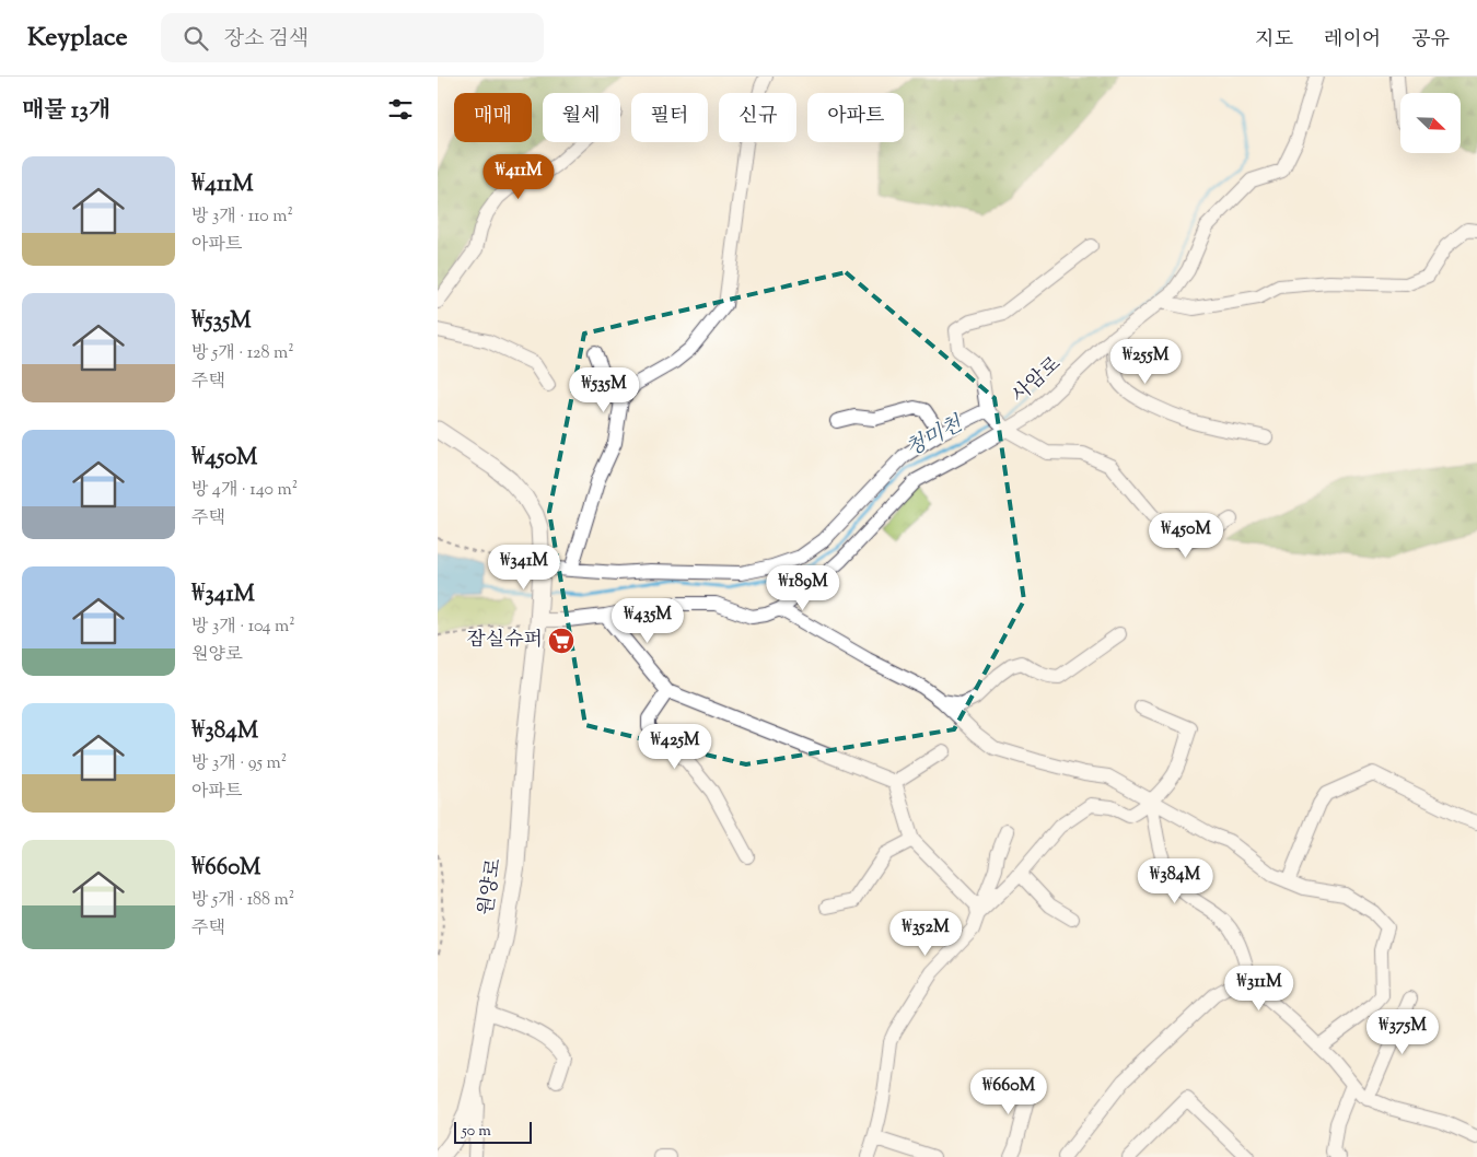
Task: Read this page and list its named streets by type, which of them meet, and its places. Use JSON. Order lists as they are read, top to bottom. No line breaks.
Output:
{"streets":{"main road":["원양로"],"street":["사암로"]},"crossings":[["사암로","원양로"]],"water":["청미천"],"places":{"supermarket":["잠실슈퍼"]},"scale_bar":"50 m","north":"bottom right","page":{"header":"Keyplace","search":"장소 검색","nav":["지도","레이어","공유"],"heading":"매물 13개","chip":["매매","월세","필터","신규","아파트"],"list":[{"name":"₩411M","note":"방 3개 · 110 m² · 아파트"},{"name":"₩535M","note":"방 5개 · 128 m² · 주택"},{"name":"₩450M","note":"방 4개 · 140 m² · 주택"},{"name":"₩341M","note":"방 3개 · 104 m² · 원양로"},{"name":"₩384M","note":"방 3개 · 95 m² · 아파트"},{"name":"₩660M","note":"방 5개 · 188 m² · 주택"}],"price":["₩411M","₩255M","₩535M","₩450M","₩341M","₩189M","₩435M","₩425M","₩384M","₩352M","₩311M","₩375M","₩660M"],"scale":"50 m"}}
